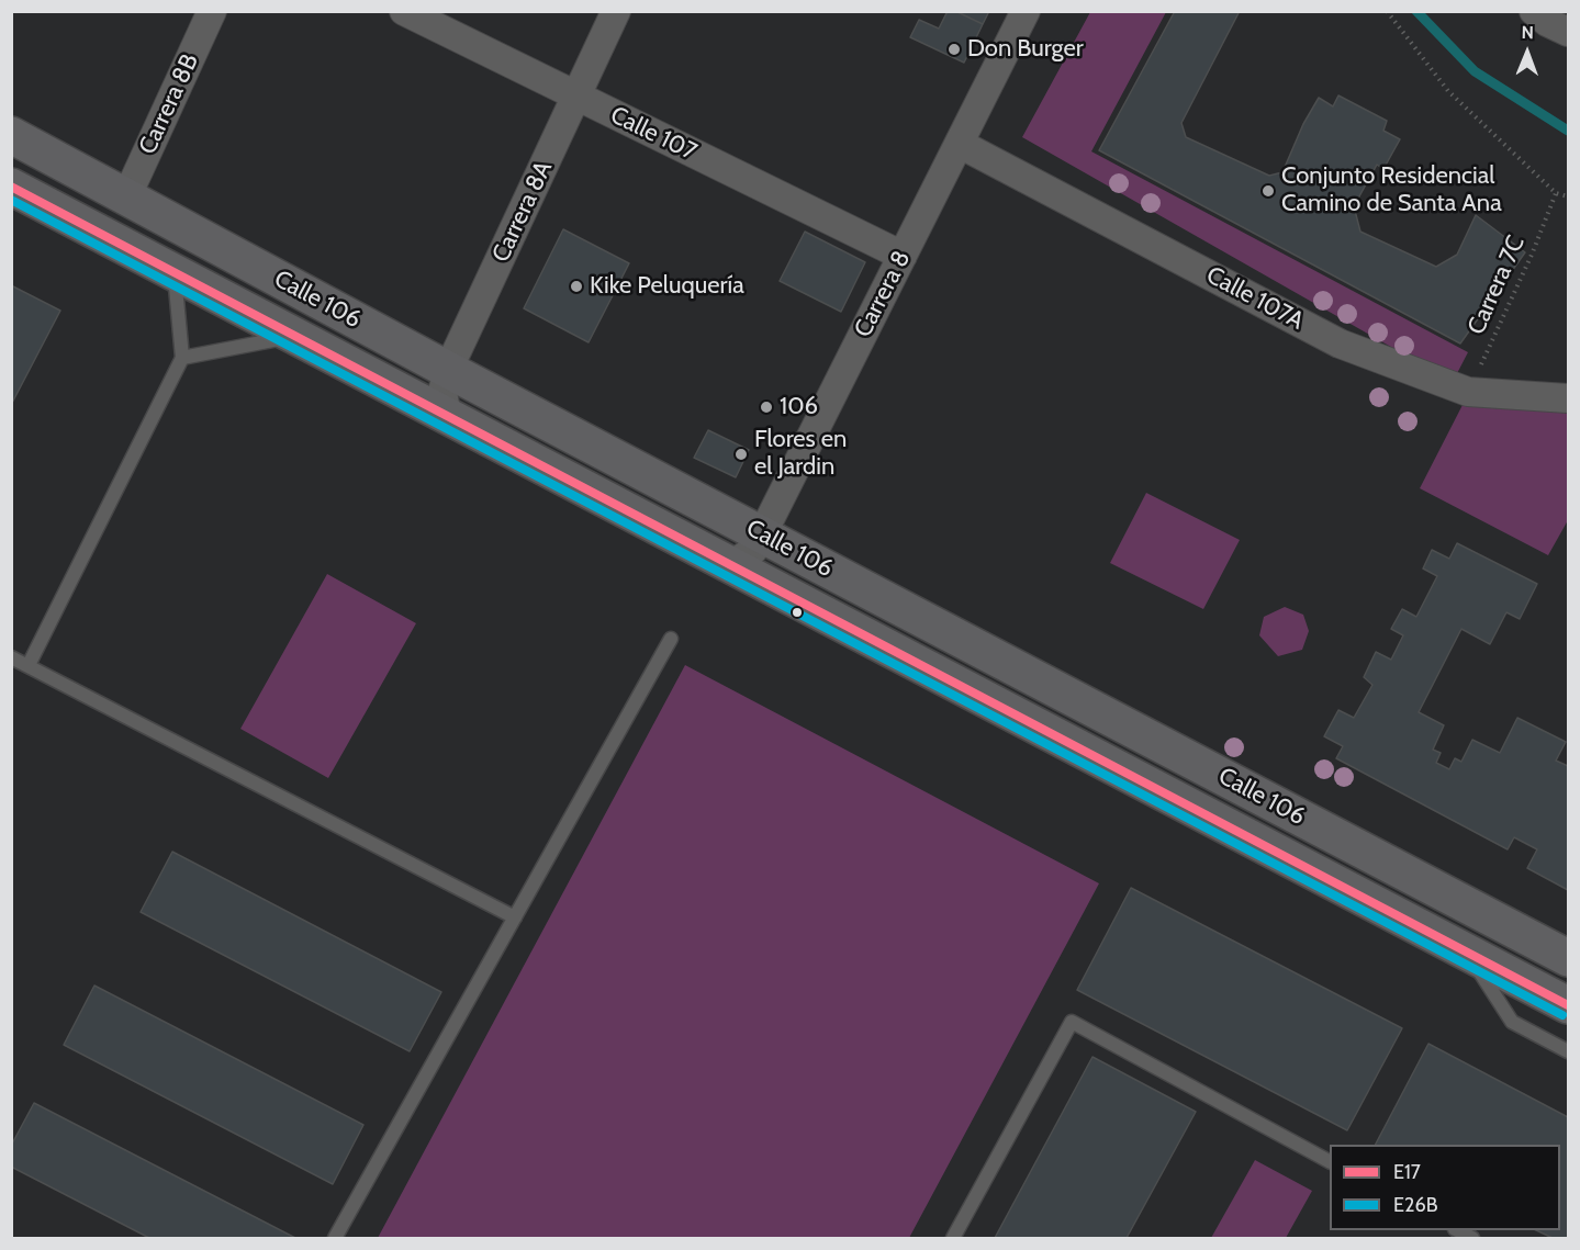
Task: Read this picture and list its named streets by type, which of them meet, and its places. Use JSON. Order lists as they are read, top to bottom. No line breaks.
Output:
{"streets":{"main road":["Calle 106"],"street":["Carrera 8B","Calle 107","Carrera 8A","Carrera 8","Calle 107A"],"path":["Carrera 7C"]},"crossings":[["Carrera 8B","Calle 106"],["Calle 107","Carrera 8A"],["Calle 107","Carrera 8"],["Carrera 8A","Calle 106"],["Carrera 7C","Calle 107A"],["Carrera 8","Calle 107A"],["Carrera 8","Calle 106"]],"places":["Don Burger","Conjunto Residencial Camino de Santa Ana","Kike Peluquería","106","Flores en el Jardin"],"lines":["transit line E17","transit line E26B"],"legend":["E17","E26B"],"north":"top"}
